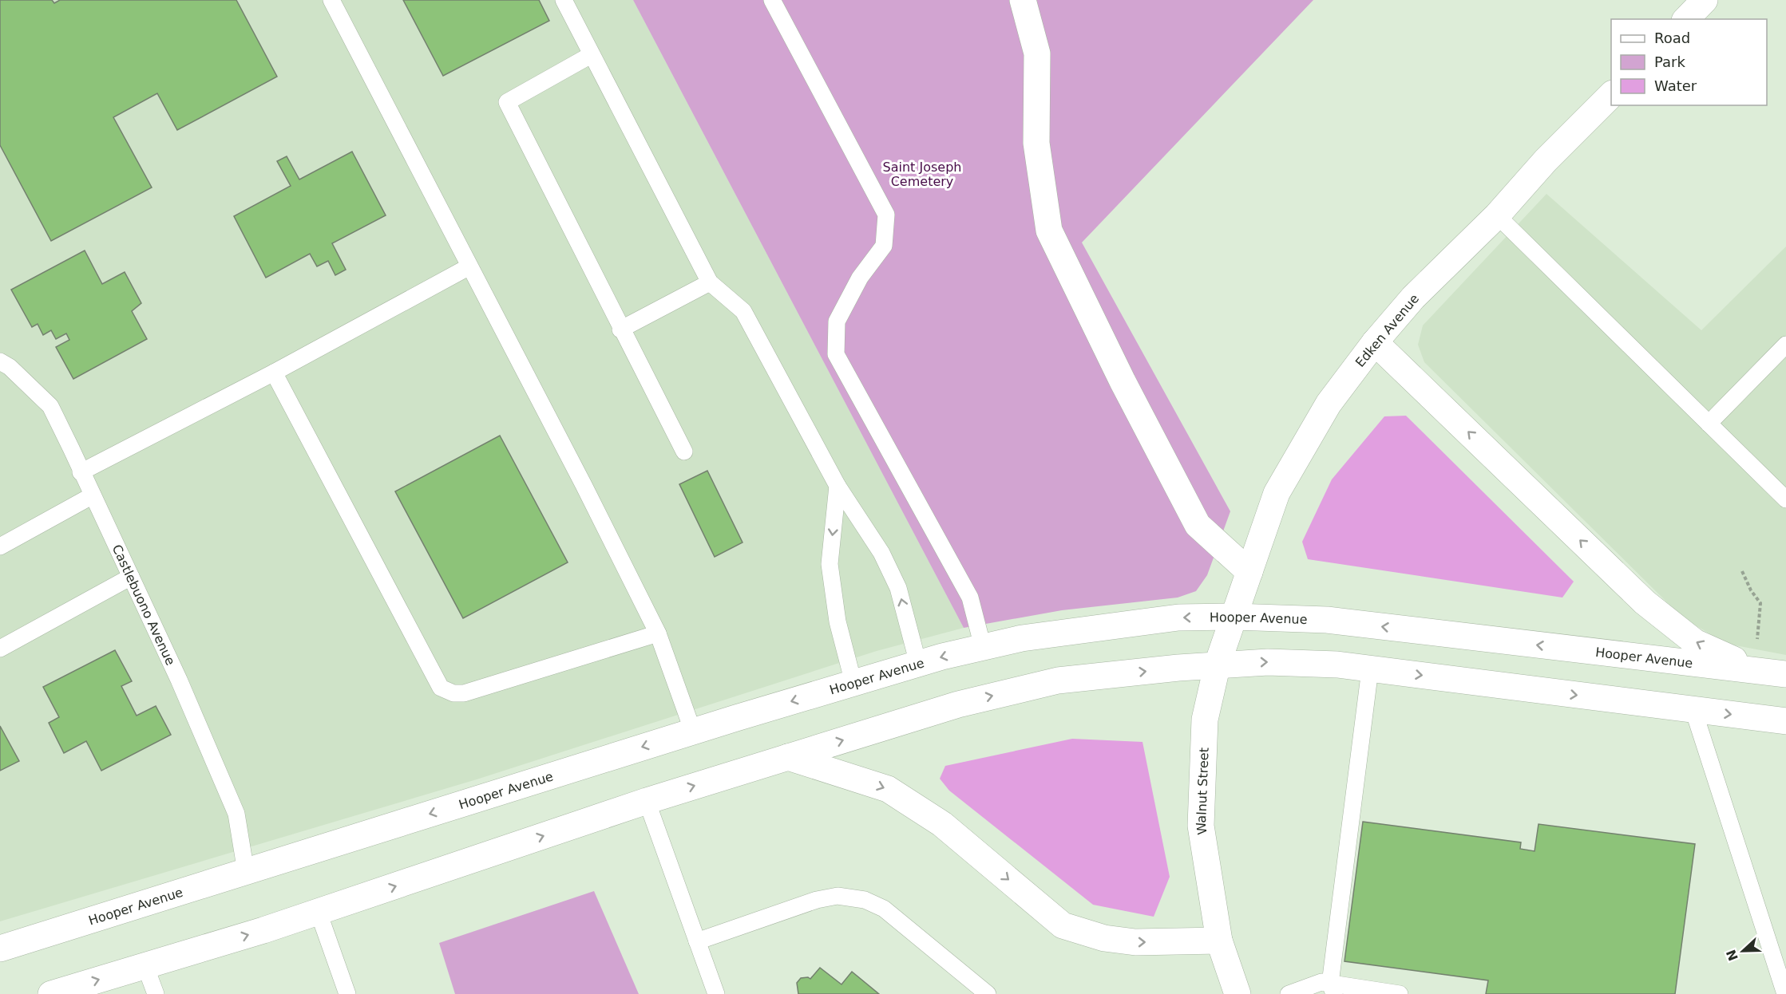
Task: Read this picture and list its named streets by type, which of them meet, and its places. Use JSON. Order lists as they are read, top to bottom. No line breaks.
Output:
{"streets":{"main road":["Edken Avenue","Hooper Avenue","Walnut Street"],"lane":["Castlebuono Avenue"]},"crossings":[["Edken Avenue","Hooper Avenue"],["Edken Avenue","Walnut Street"],["Castlebuono Avenue","Hooper Avenue"],["Hooper Avenue","Walnut Street"]],"parks":["Saint Joseph Cemetery"],"legend":["Road","Park","Water"],"north":"left"}
